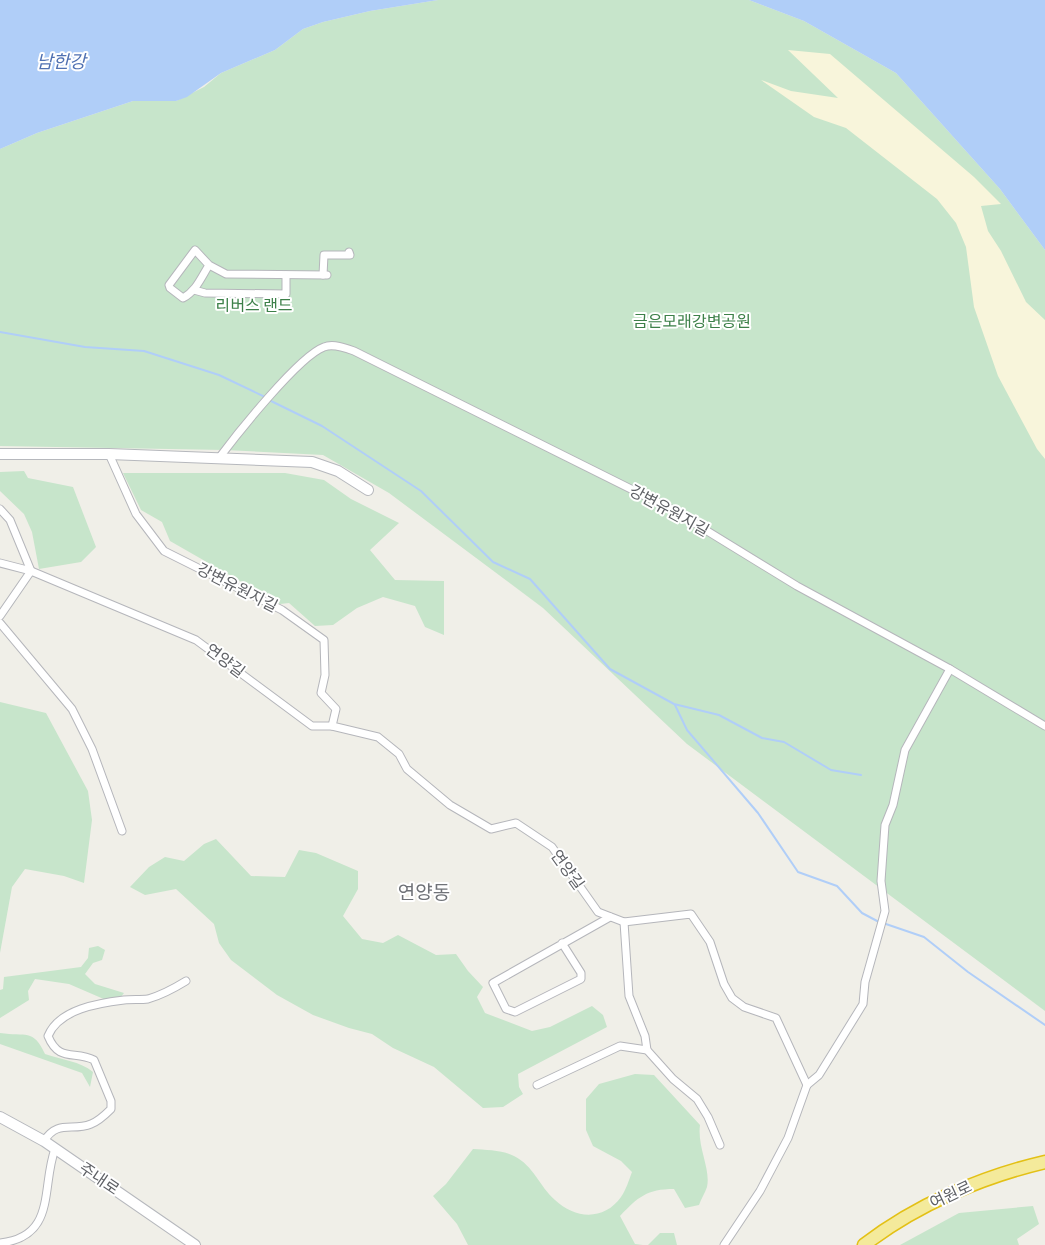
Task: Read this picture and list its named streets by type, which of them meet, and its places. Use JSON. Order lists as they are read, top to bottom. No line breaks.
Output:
{"streets":{"highway":["여원로"],"street":["강변유원지길","연양길","주내로"]},"crossings":[["강변유원지길","연양길"]],"districts":["연양동"],"water":["남한강"],"parks":["리버스 랜드","금은모래강변공원"]}
